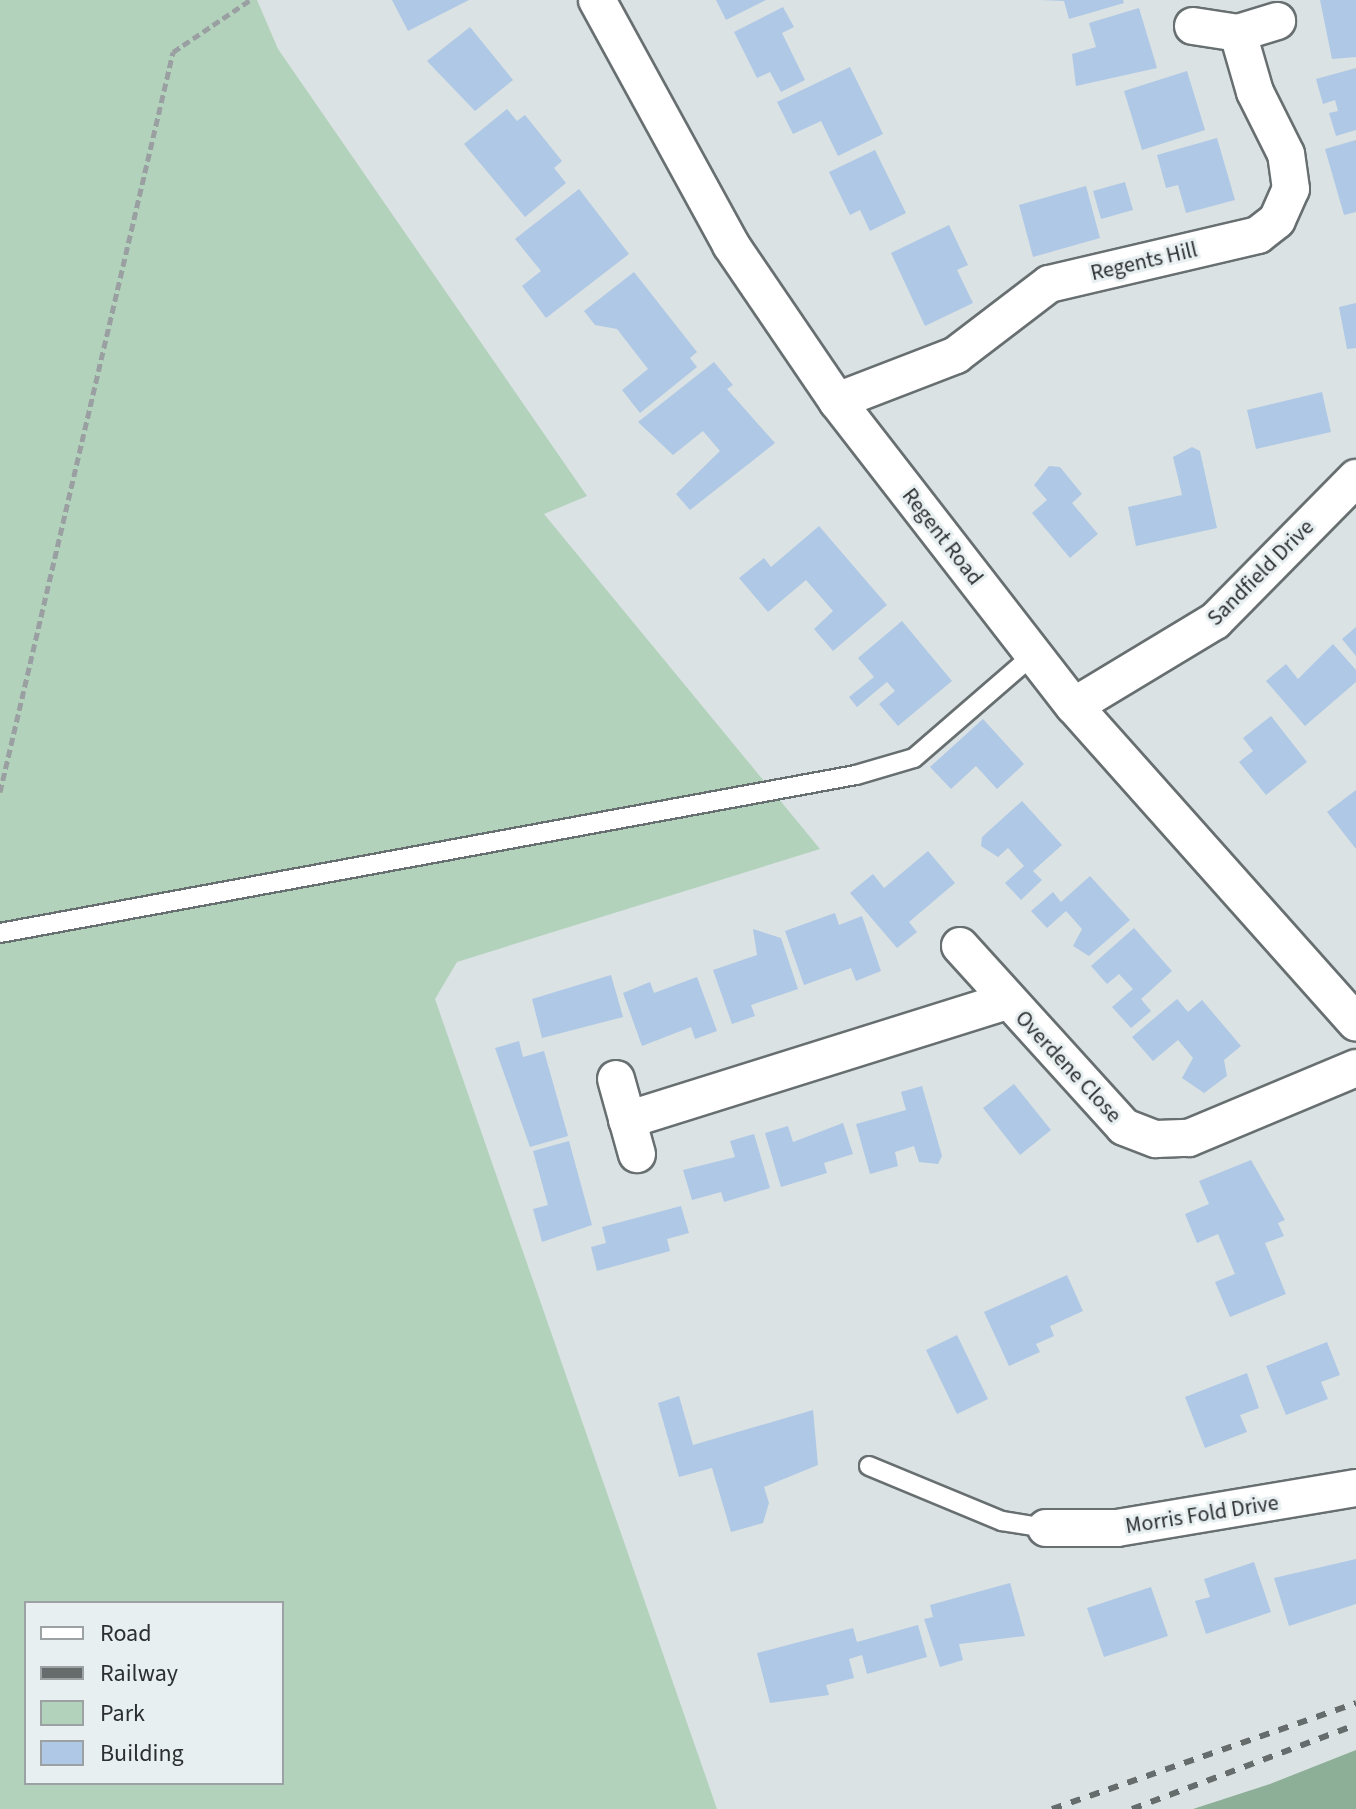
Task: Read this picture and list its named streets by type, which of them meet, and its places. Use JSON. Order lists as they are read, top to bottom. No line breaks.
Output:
{"streets":{"street":["Regents Hill","Regent Road","Sandfield Drive","Overdene Close","Morris Fold Drive"]},"crossings":[["Regents Hill","Regent Road"],["Regent Road","Sandfield Drive"]],"legend":["Road","Railway","Park","Building"]}
